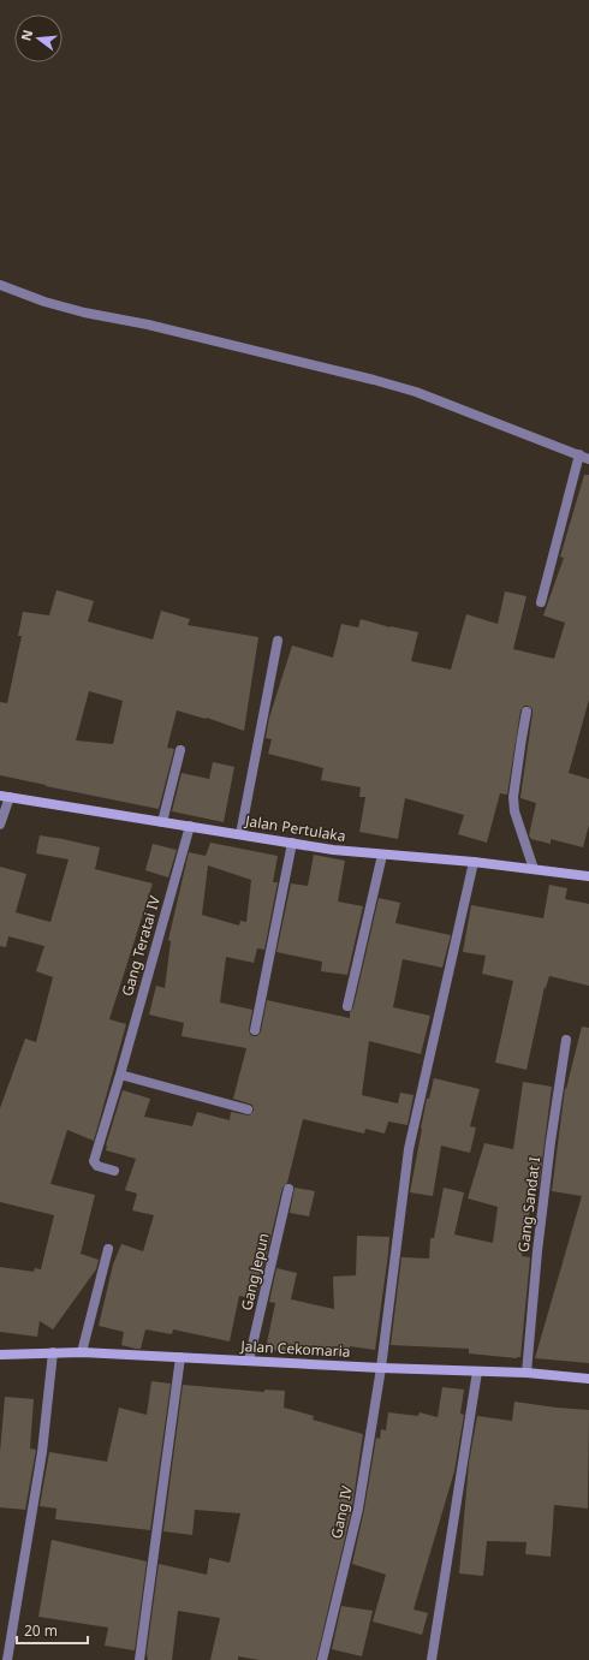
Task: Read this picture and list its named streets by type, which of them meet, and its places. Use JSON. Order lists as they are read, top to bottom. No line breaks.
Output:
{"streets":{"street":["Jalan Pertulaka","Gang Teratai IV","Gang Sandat I","Gang Jepun","Jalan Cekomaria","Gang IV"]},"crossings":[["Jalan Pertulaka","Gang Teratai IV"],["Jalan Pertulaka","Gang IV"],["Gang Sandat I","Jalan Cekomaria"],["Gang Jepun","Jalan Cekomaria"],["Jalan Cekomaria","Gang IV"]],"scale_bar":"20 m","north":"left"}
